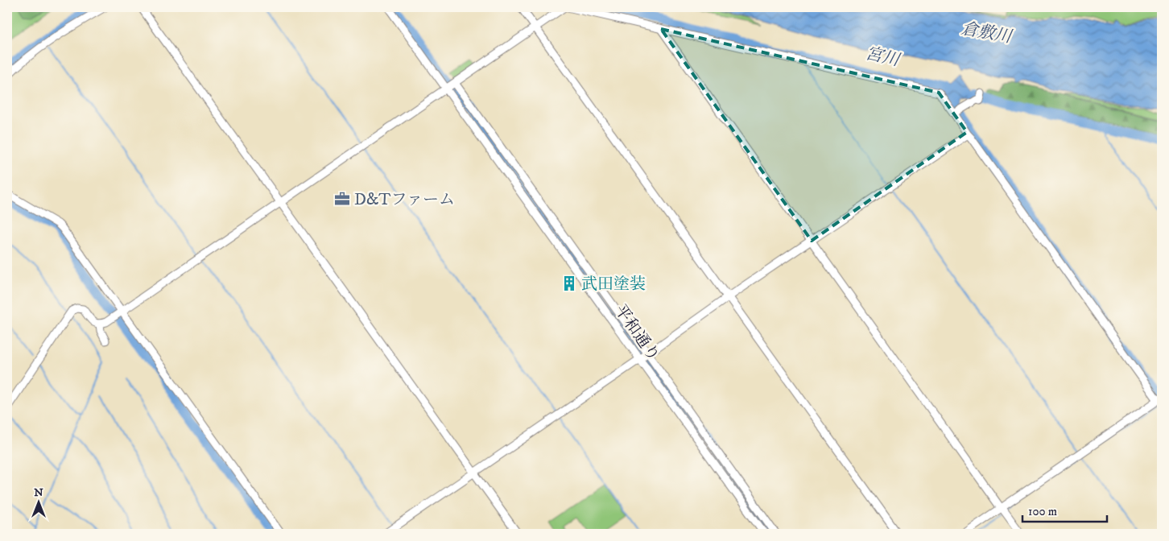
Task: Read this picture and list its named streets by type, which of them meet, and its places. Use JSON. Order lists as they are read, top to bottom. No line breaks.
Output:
{"streets":{"street":["平和通り"]},"water":["倉敷川","宮川"],"places":{"office":["D&Tファーム"],"building":["武田塗装"]},"scale_bar":"100 m","north":"top"}
